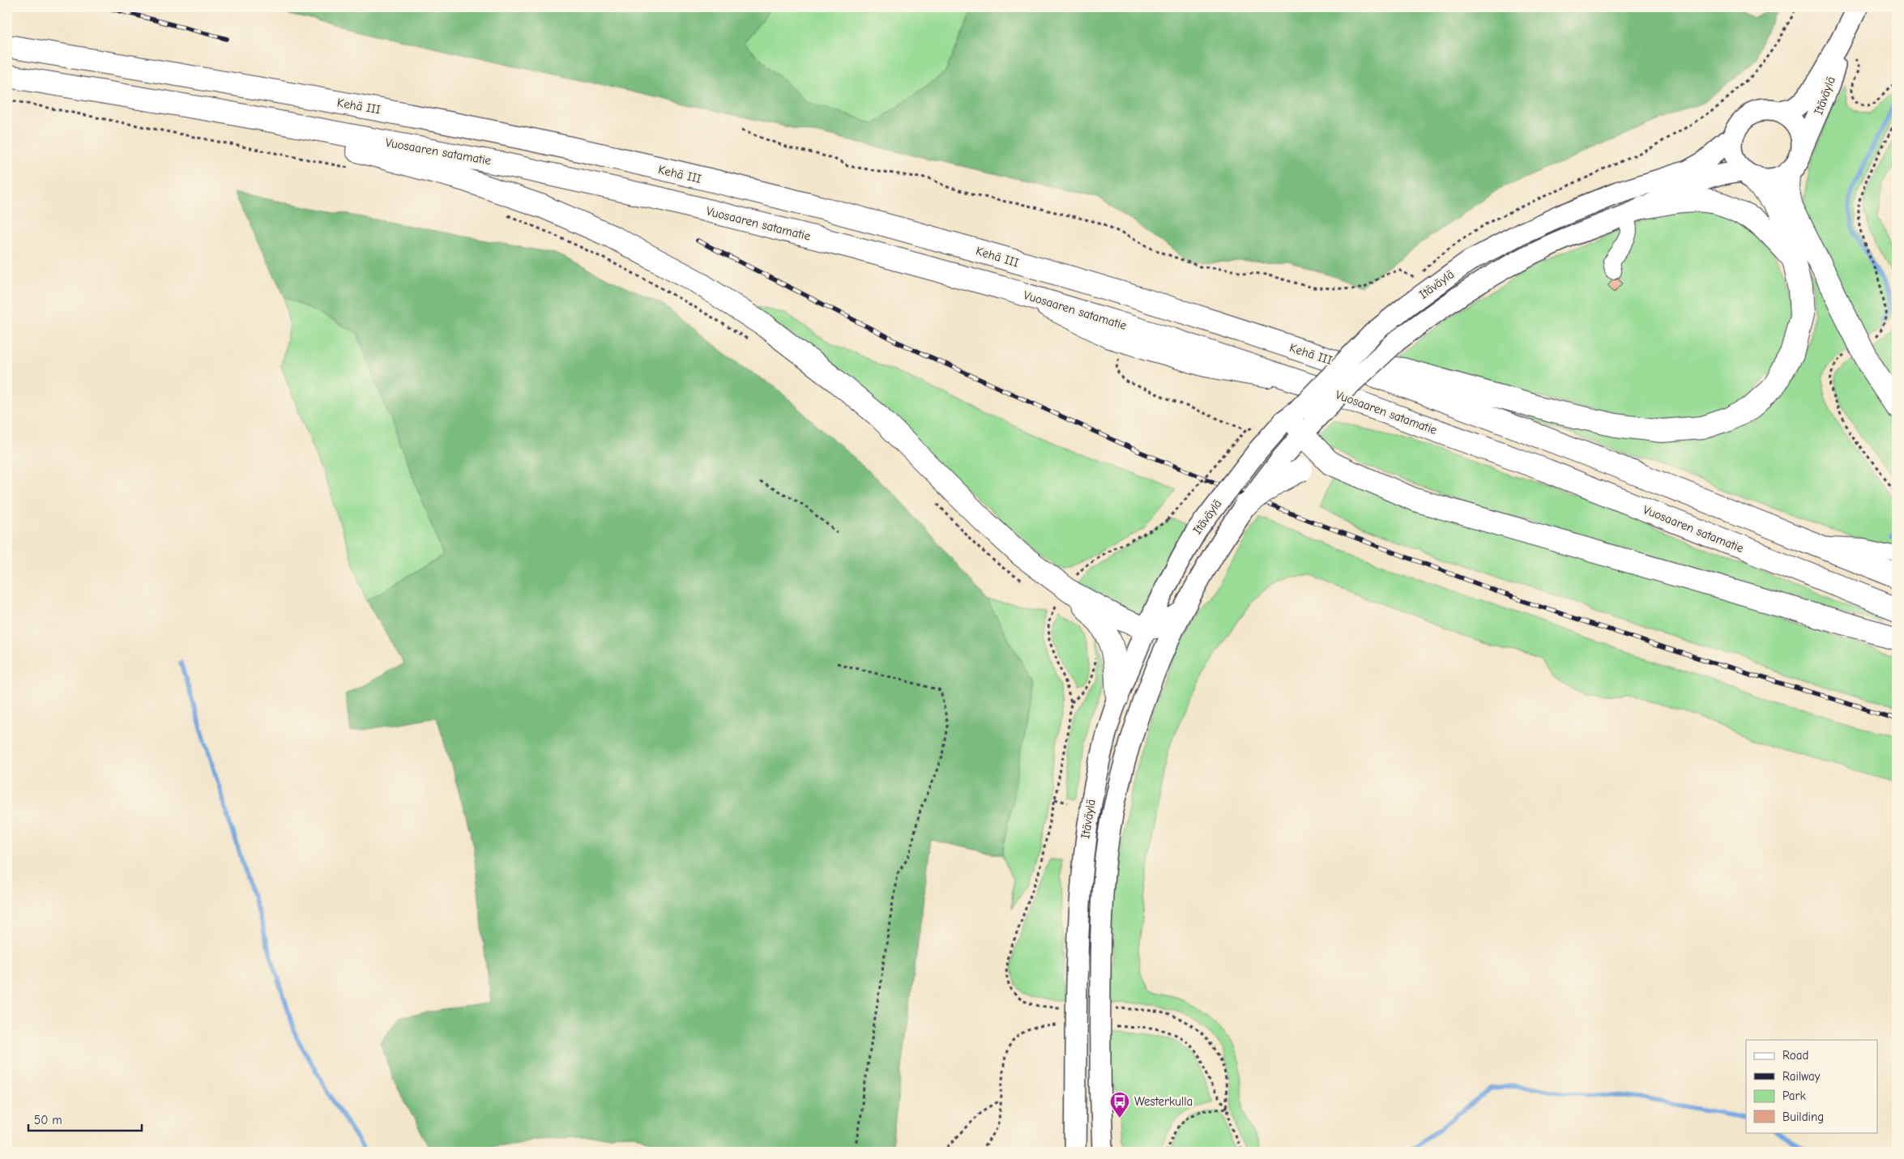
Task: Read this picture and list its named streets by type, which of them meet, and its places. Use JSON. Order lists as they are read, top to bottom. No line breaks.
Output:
{"streets":{"highway":["Kehä III","Vuosaaren satamatie"],"main road":["Itäväylä"]},"places":{"bus stop":["Westerkulla"]},"legend":["Road","Railway","Park","Building"],"scale_bar":"50 m"}
